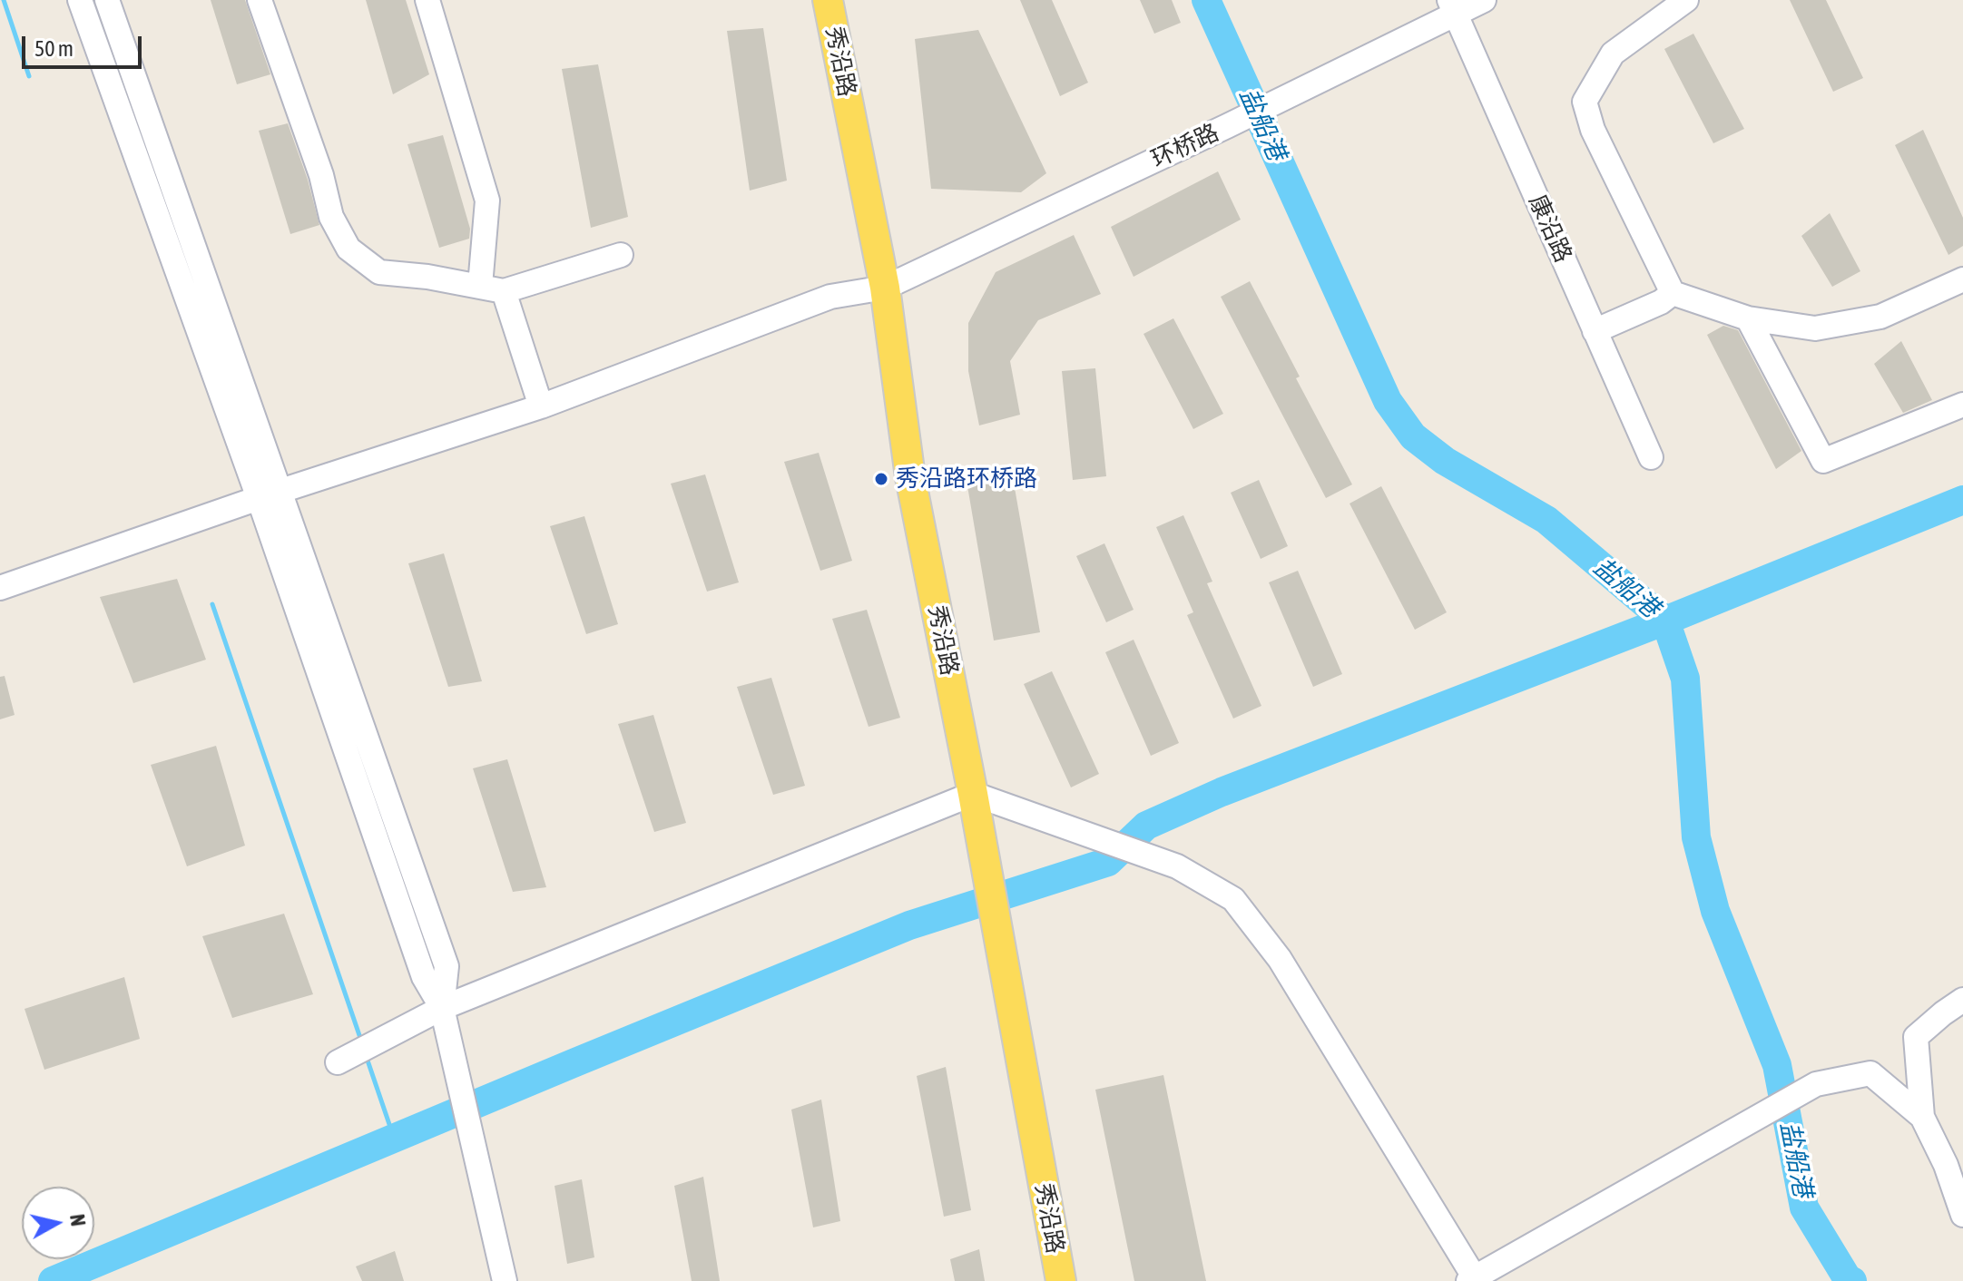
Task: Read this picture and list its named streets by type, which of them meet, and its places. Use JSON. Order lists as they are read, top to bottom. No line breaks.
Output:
{"streets":{"main road":["秀沿路"],"street":["环桥路","康沿路"]},"crossings":[["秀沿路","环桥路"],["环桥路","康沿路"]],"water":["盐船港"],"places":["秀沿路环桥路"],"scale_bar":"50 m","north":"right"}
